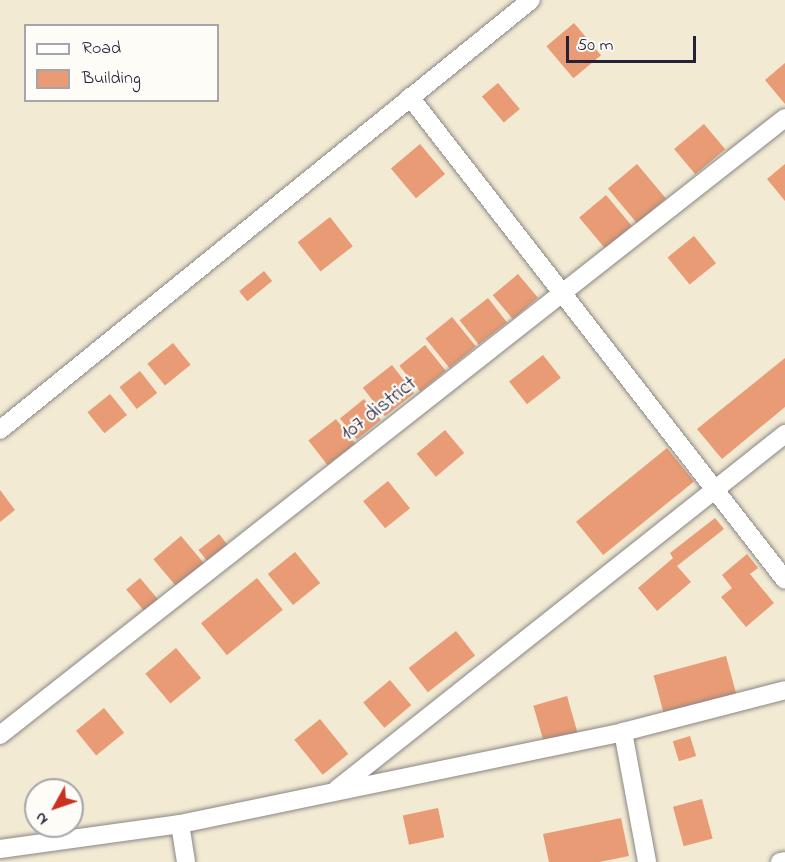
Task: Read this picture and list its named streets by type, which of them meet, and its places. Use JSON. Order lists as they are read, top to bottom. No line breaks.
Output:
{"streets":{"street":["107 district"]},"legend":["Road","Building"],"scale_bar":"50 m","north":"bottom left"}
